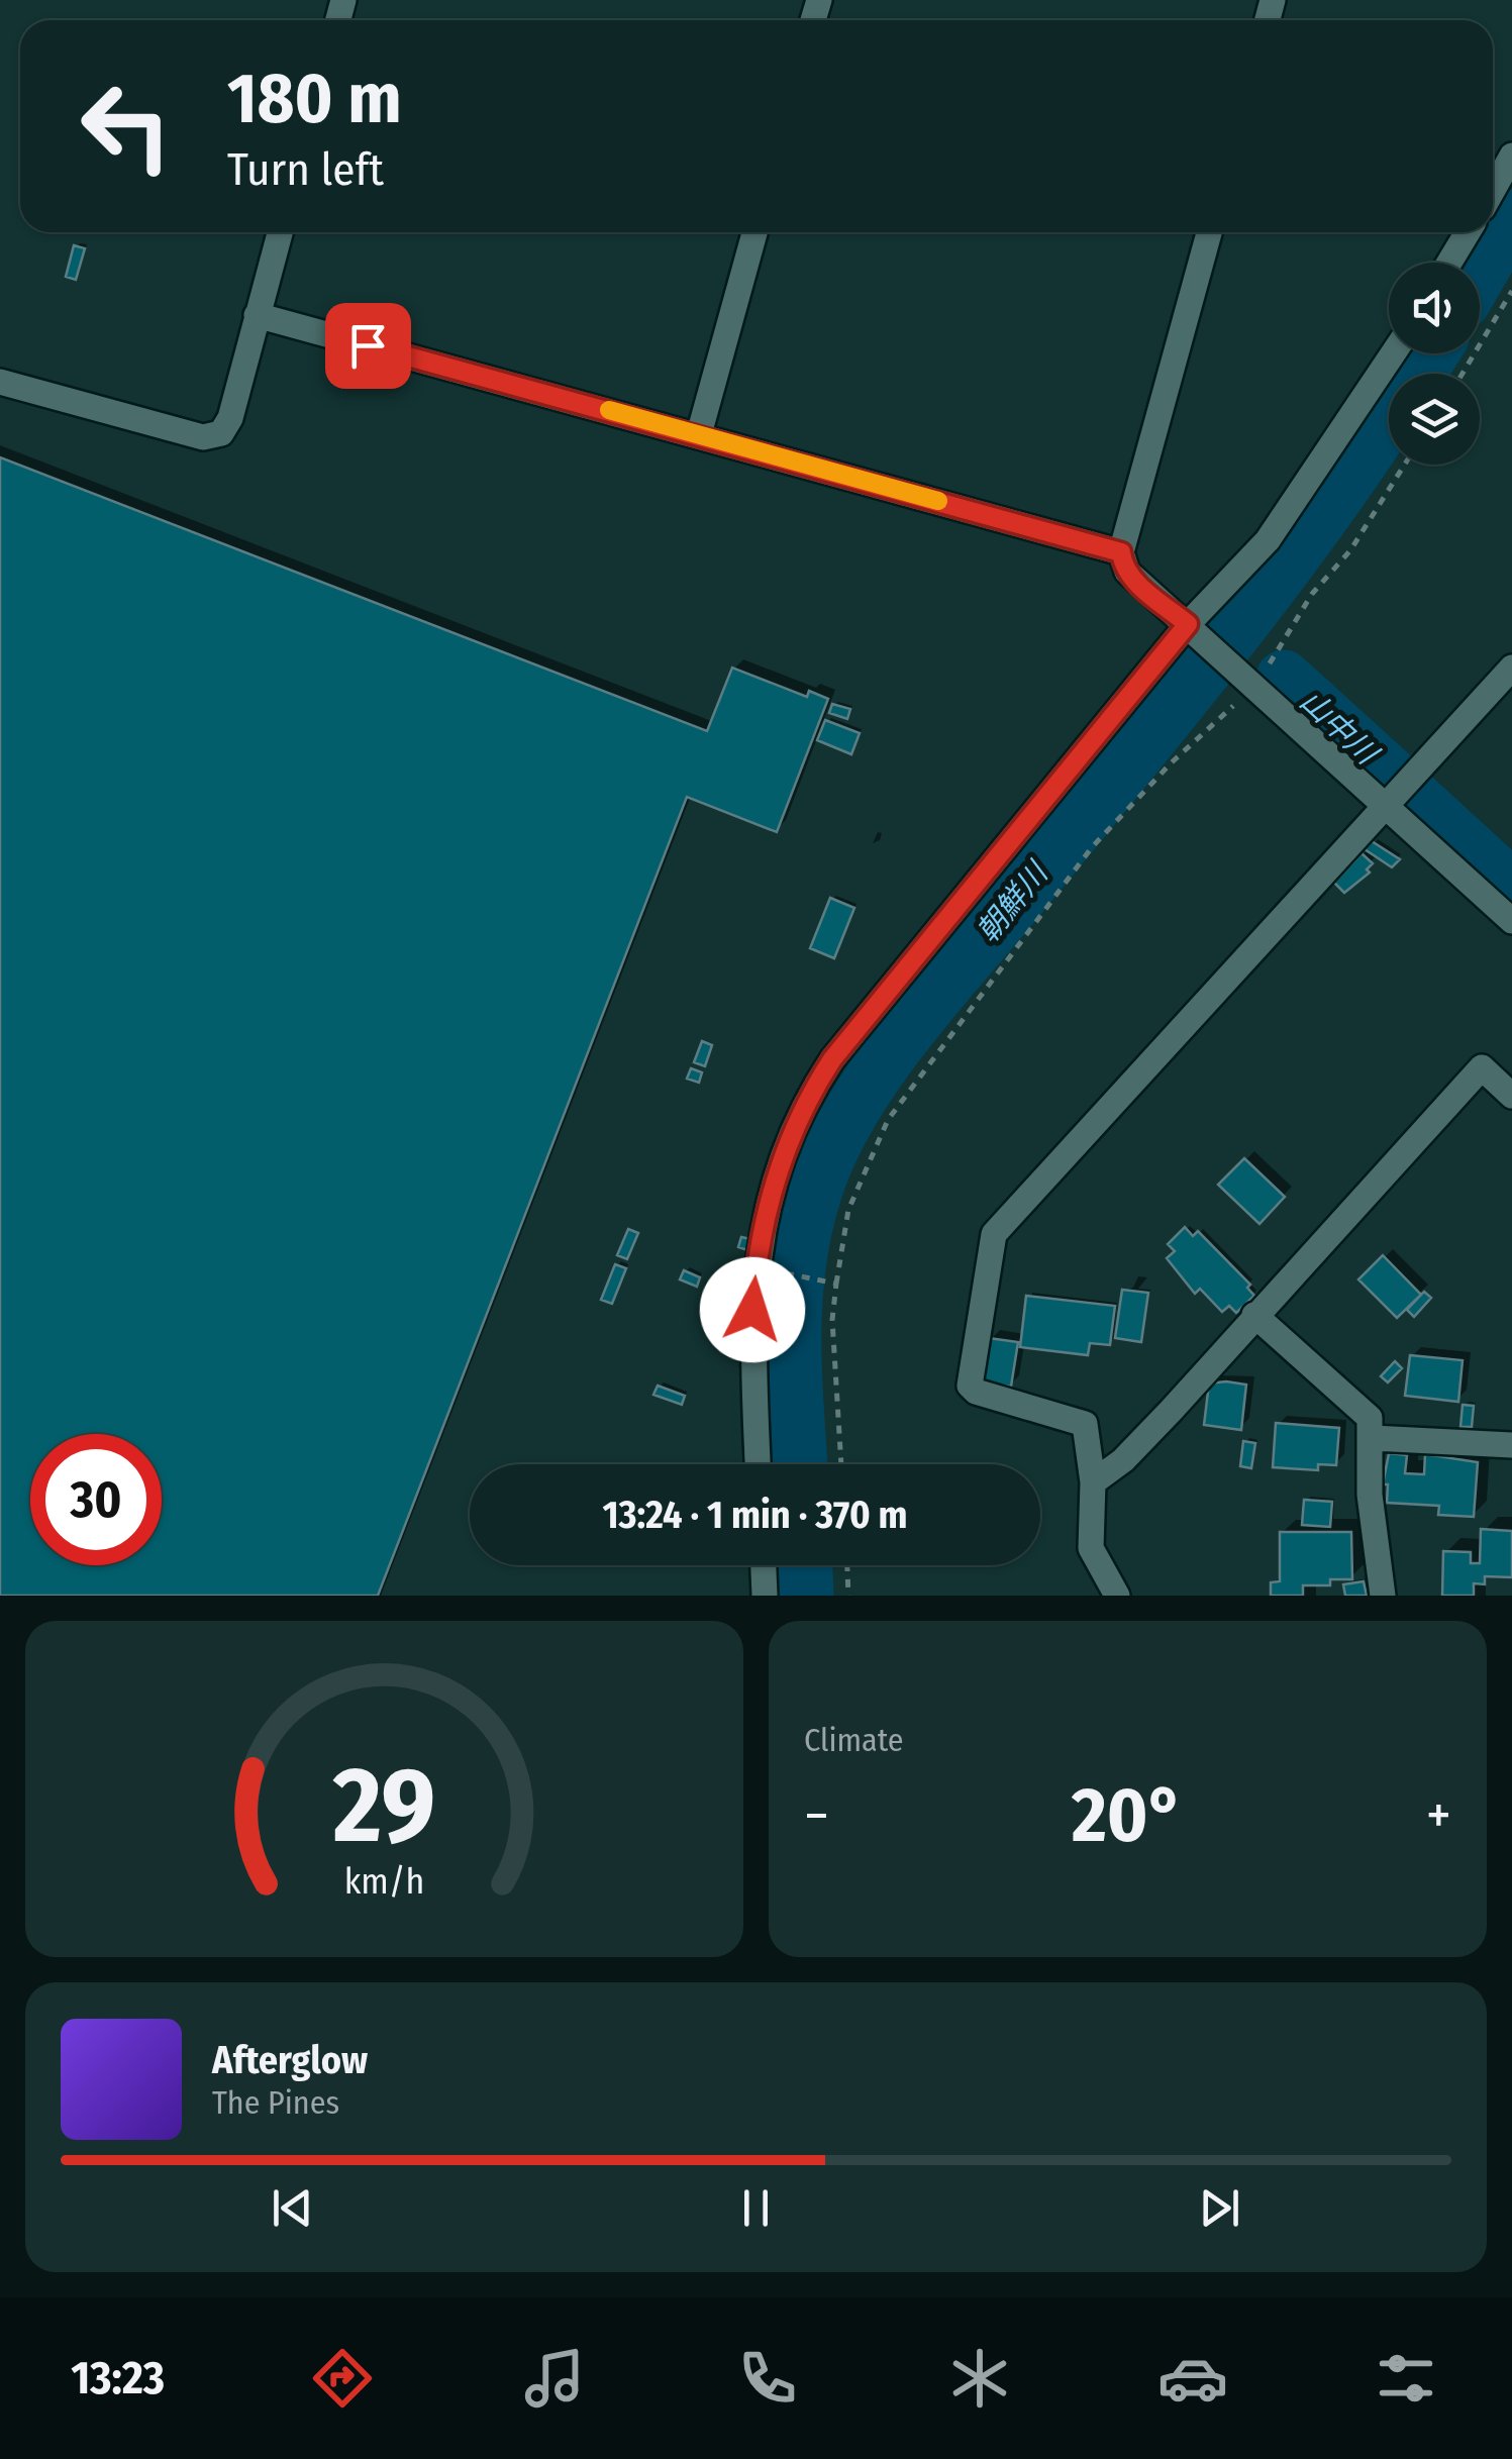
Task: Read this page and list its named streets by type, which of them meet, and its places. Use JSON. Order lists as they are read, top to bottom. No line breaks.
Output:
{"water":["山中川","朝鮮川"],"page":{"turn":["180 m","Turn left"],"limit":"30","trip":"13:24 · 1 min · 370 m","tile":"Climate","heat":["−","20°","+"],"song":["Afterglow","The Pines"],"tabs":"13:23","gauge":["29","km/h"]}}
